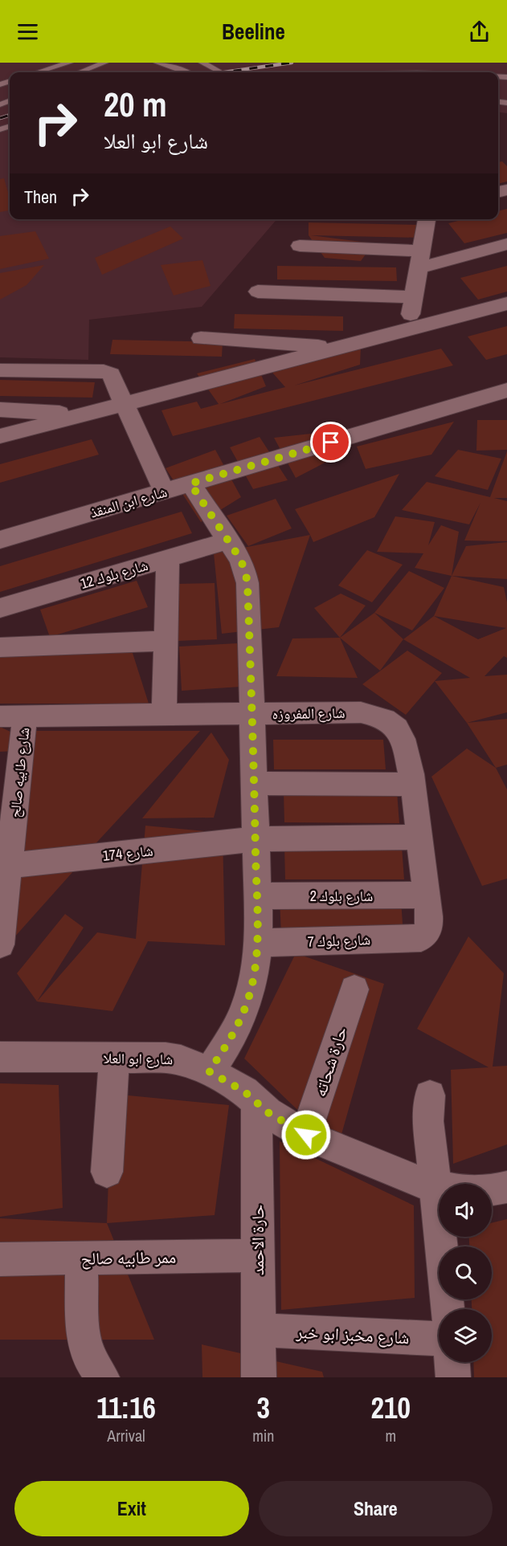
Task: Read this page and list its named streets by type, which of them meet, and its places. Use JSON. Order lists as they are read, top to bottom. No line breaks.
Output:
{"streets":{"street":["شارع ابن المنقذ","شارع بلوك 12","شارع المفروزه","شارع طابيه صالح","شارع 174","شارع بلوك 2","شارع بلوك 7","شارع ابو العلا","حارة شحاته","حارة الاحمد","ممر طابيه صالح","شارع مخبز ابو خبر"]},"crossings":[["شارع المفروزه","شارع طابيه صالح"],["شارع المفروزه","شارع 174"],["شارع المفروزه","شارع بلوك 2"],["شارع المفروزه","شارع بلوك 7"],["شارع طابيه صالح","شارع 174"],["شارع ابو العلا","حارة شحاته"],["شارع ابو العلا","حارة الاحمد"],["حارة الاحمد","ممر طابيه صالح"],["حارة الاحمد","شارع مخبز ابو خبر"]],"page":{"header":"Beeline","turn":["20 m","شارع ابو العلا"],"then":"Then","eta":["11:16","Arrival","3","min","210","m"],"buttons":["Exit","Share"]}}
